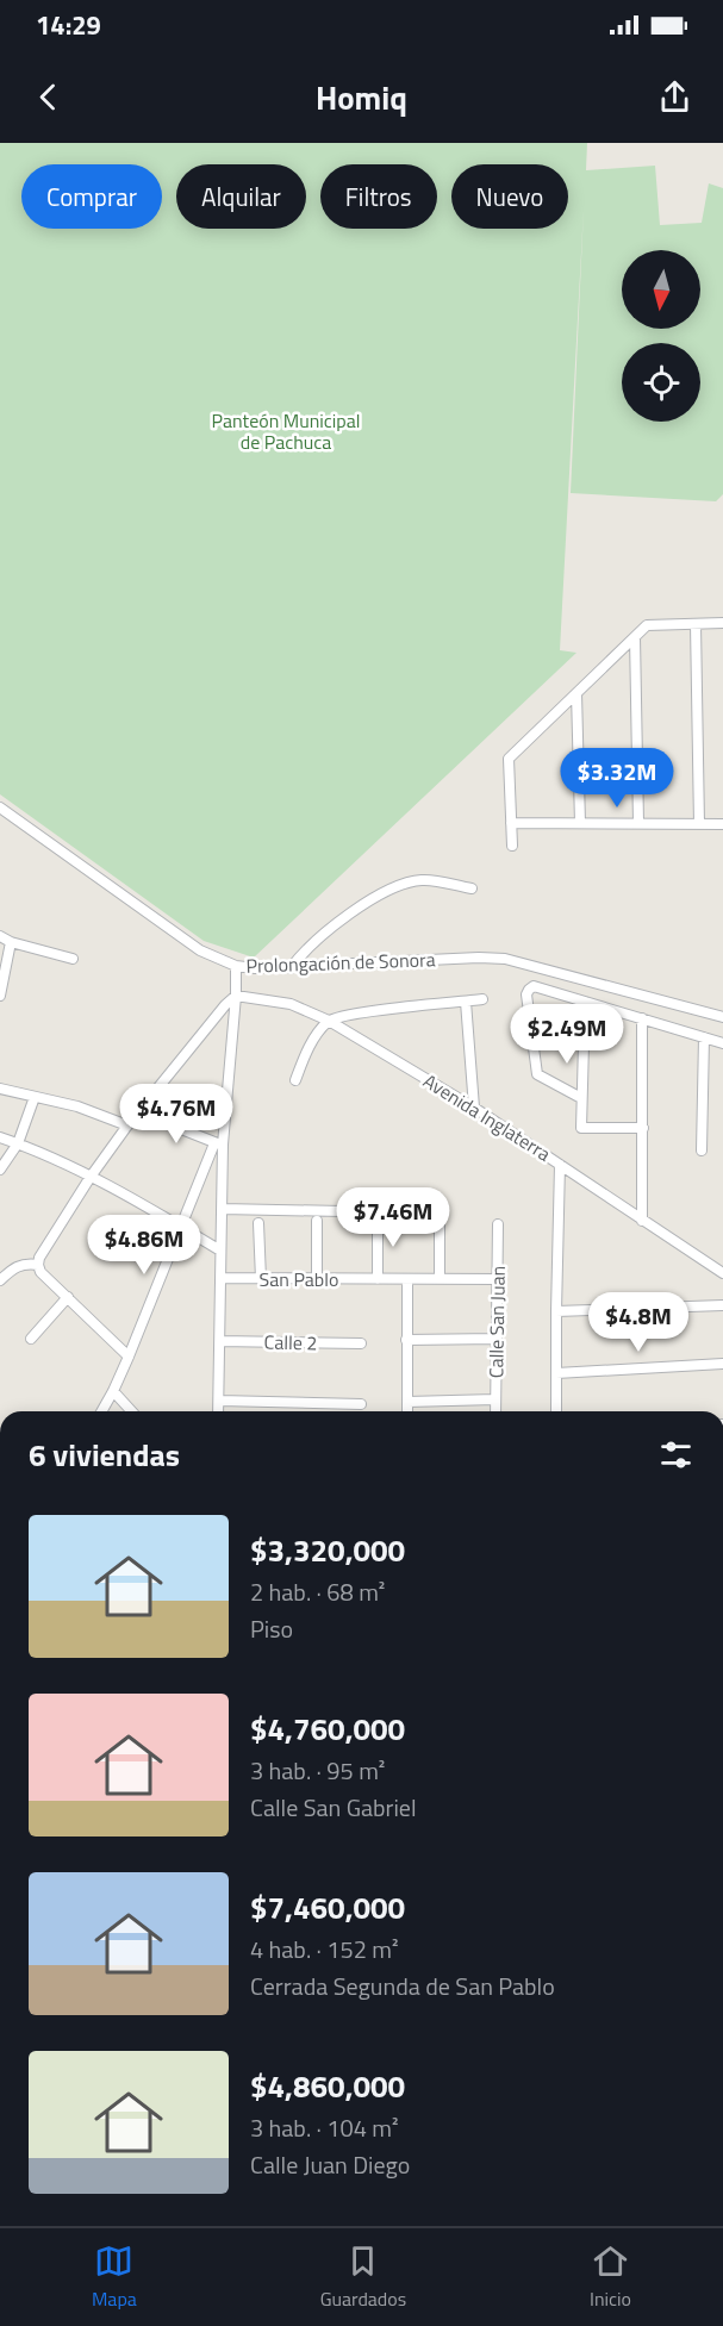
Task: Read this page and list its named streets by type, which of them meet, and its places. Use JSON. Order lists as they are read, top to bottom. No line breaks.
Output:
{"streets":{"street":["Prolongación de Sonora","Avenida Inglaterra","San Pablo","Calle San Juan","Calle 2"]},"crossings":[["San Pablo","Calle San Juan"]],"parks":["Panteón Municipal de Pachuca"],"north":"bottom","page":{"status":"14:29","header":"Homiq","chip":["Comprar","Alquilar","Filtros","Nuevo"],"price":["$3.32M","$2.49M","$4.76M","$7.46M","$4.86M","$4.8M"],"heading":"6 viviendas","list":[{"name":"$3,320,000","note":"2 hab. · 68 m² · Piso"},{"name":"$4,760,000","note":"3 hab. · 95 m² · Calle San Gabriel"},{"name":"$7,460,000","note":"4 hab. · 152 m² · Cerrada Segunda de San Pablo"},{"name":"$4,860,000","note":"3 hab. · 104 m² · Calle Juan Diego"}],"tabs":["Mapa","Guardados","Inicio"]}}
